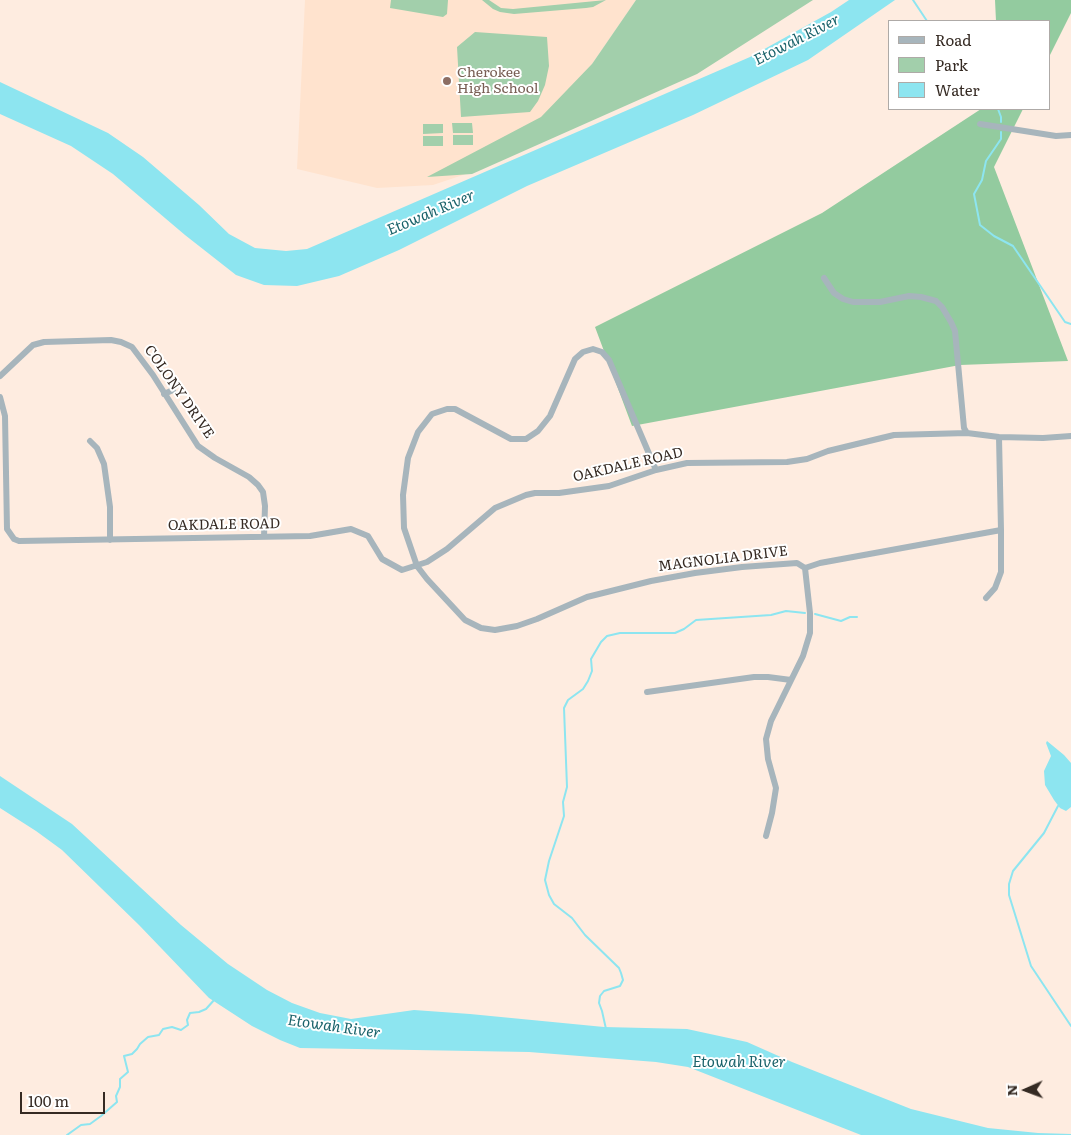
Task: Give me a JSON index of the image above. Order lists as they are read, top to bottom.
{
  "streets": {
    "street": ["COLONY DRIVE", "OAKDALE ROAD", "MAGNOLIA DRIVE"]
  },
  "crossings": [
    ["COLONY DRIVE", "OAKDALE ROAD"],
    ["OAKDALE ROAD", "MAGNOLIA DRIVE"]
  ],
  "water": ["Etowah River"],
  "places": ["Cherokee High School"],
  "legend": ["Road", "Park", "Water"],
  "scale_bar": "100 m",
  "north": "left"
}
